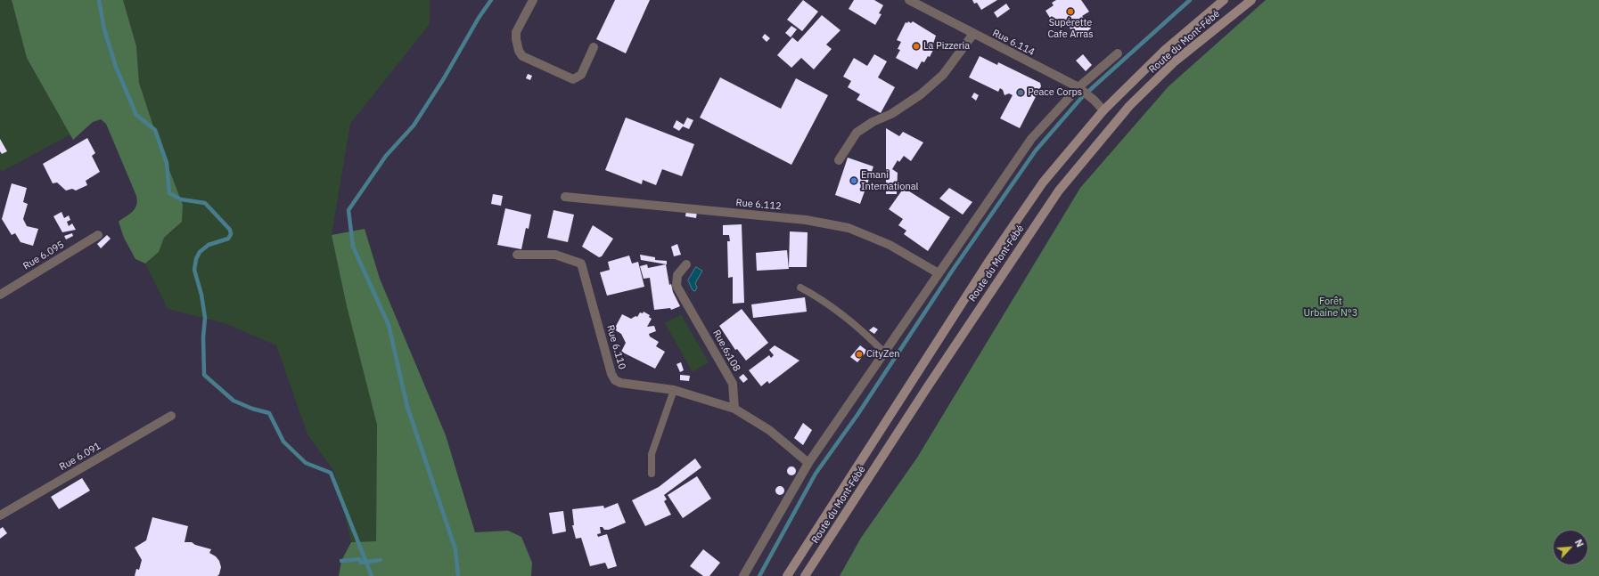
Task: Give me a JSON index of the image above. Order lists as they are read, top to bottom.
{
  "streets": {
    "street": [
      "Route du Mont-Fébé",
      "Rue 6.114",
      "Rue 6.112",
      "Rue 6.095",
      "Rue 6.110",
      "Rue 6.108",
      "Rue 6.091"
    ]
  },
  "crossings": [
    ["Route du Mont-Fébé", "Rue 6.114"],
    ["Rue 6.110", "Rue 6.108"]
  ],
  "parks": ["Forêt Urbaine N°3"],
  "places": [
    "Supérette Cafe Arras",
    "La Pizzeria",
    "Peace Corps",
    "Emani International",
    "CityZen"
  ],
  "north": "top right"
}
